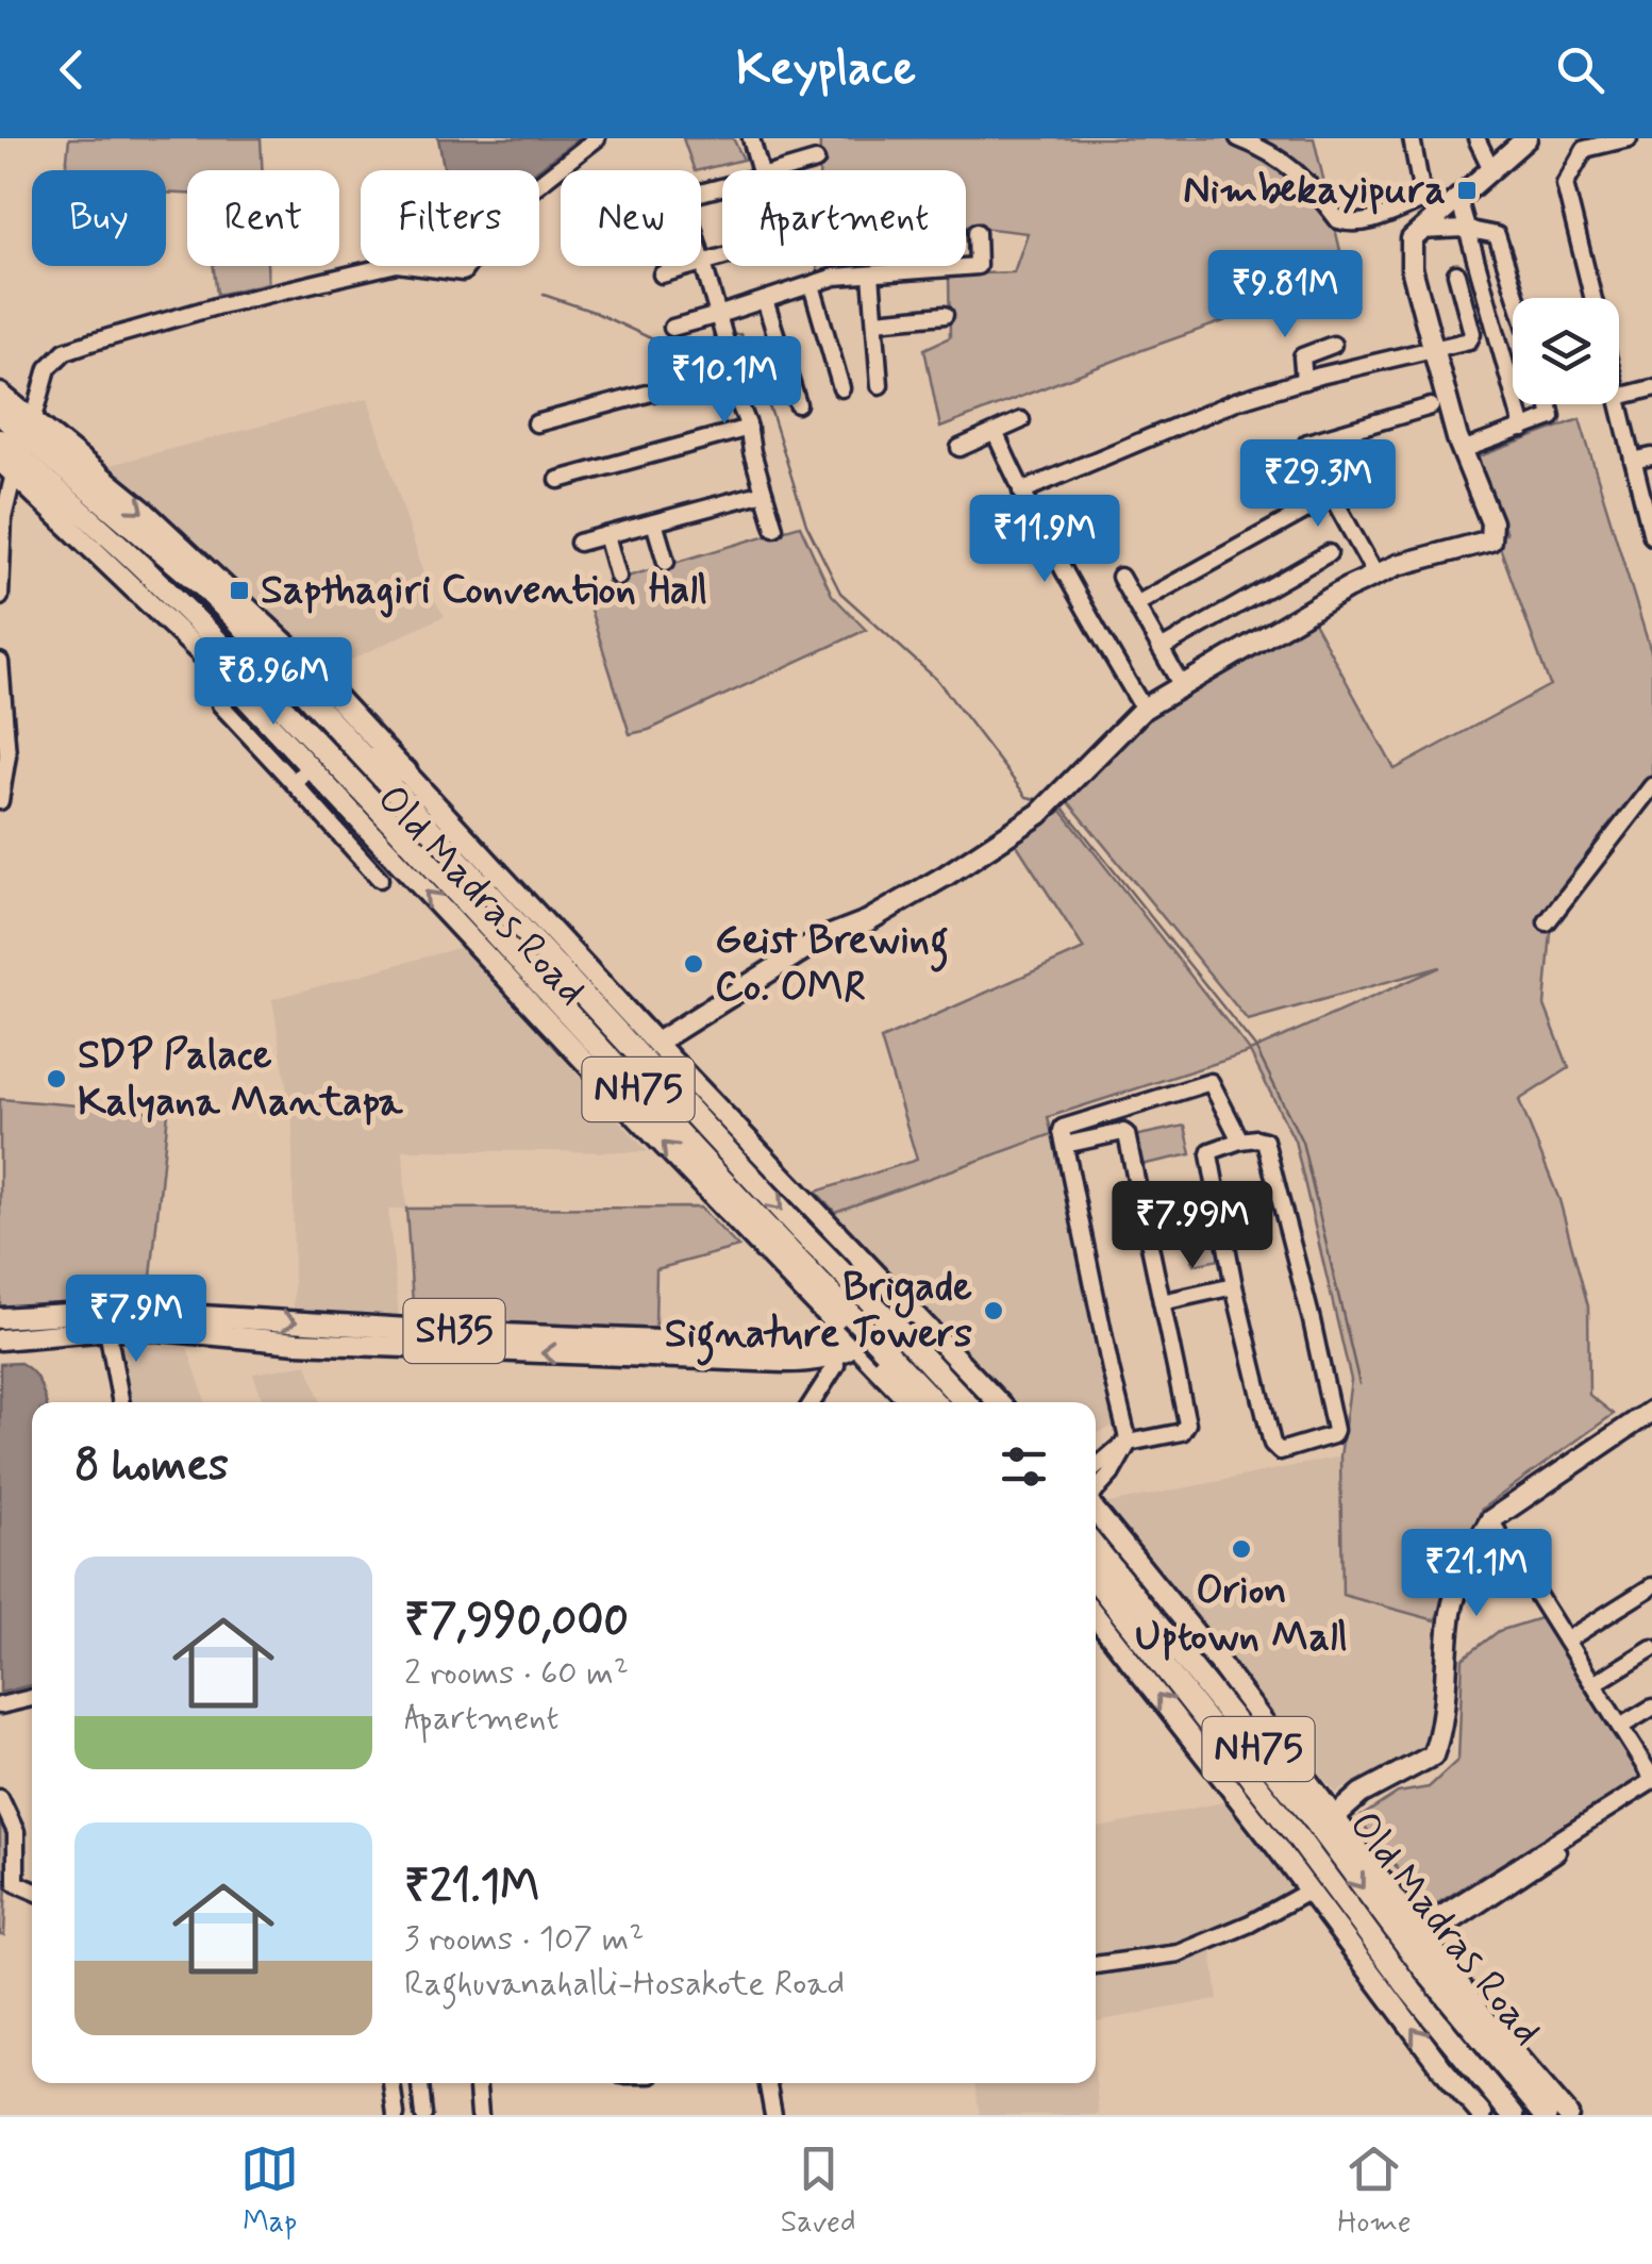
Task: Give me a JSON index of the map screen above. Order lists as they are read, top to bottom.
{
  "streets": {
    "highway": ["Old Madras Road", "NH75"],
    "main road": ["SH35"]
  },
  "crossings": [
    ["Old Madras Road", "NH75"],
    ["Old Madras Road", "SH35"],
    ["NH75", "SH35"]
  ],
  "places": {
    "transit": ["Nimbekayipura", "Sapthagiri Convention Hall"],
    "other": [
      "Geist Brewing Co. OMR",
      "SDP Palace Kalyana Mantapa",
      "Brigade Signature Towers",
      "Orion Uptown Mall"
    ]
  },
  "page": {
    "header": "Keyplace",
    "chip": [
      "Buy",
      "Rent",
      "Filters",
      "New",
      "Apartment"
    ],
    "price": [
      "₹9.81M",
      "₹10.1M",
      "₹29.3M",
      "₹11.9M",
      "₹8.96M",
      "₹7.99M",
      "₹7.9M",
      "₹21.1M"
    ],
    "heading": "8 homes",
    "list": [
      {
        "name": "₹7,990,000",
        "note": "2 rooms · 60 m² · Apartment"
      },
      {
        "name": "₹21.1M",
        "note": "3 rooms · 107 m² · Raghuvanahalli-Hosakote Road"
      }
    ],
    "tabs": ["Map", "Saved", "Home"]
  }
}
